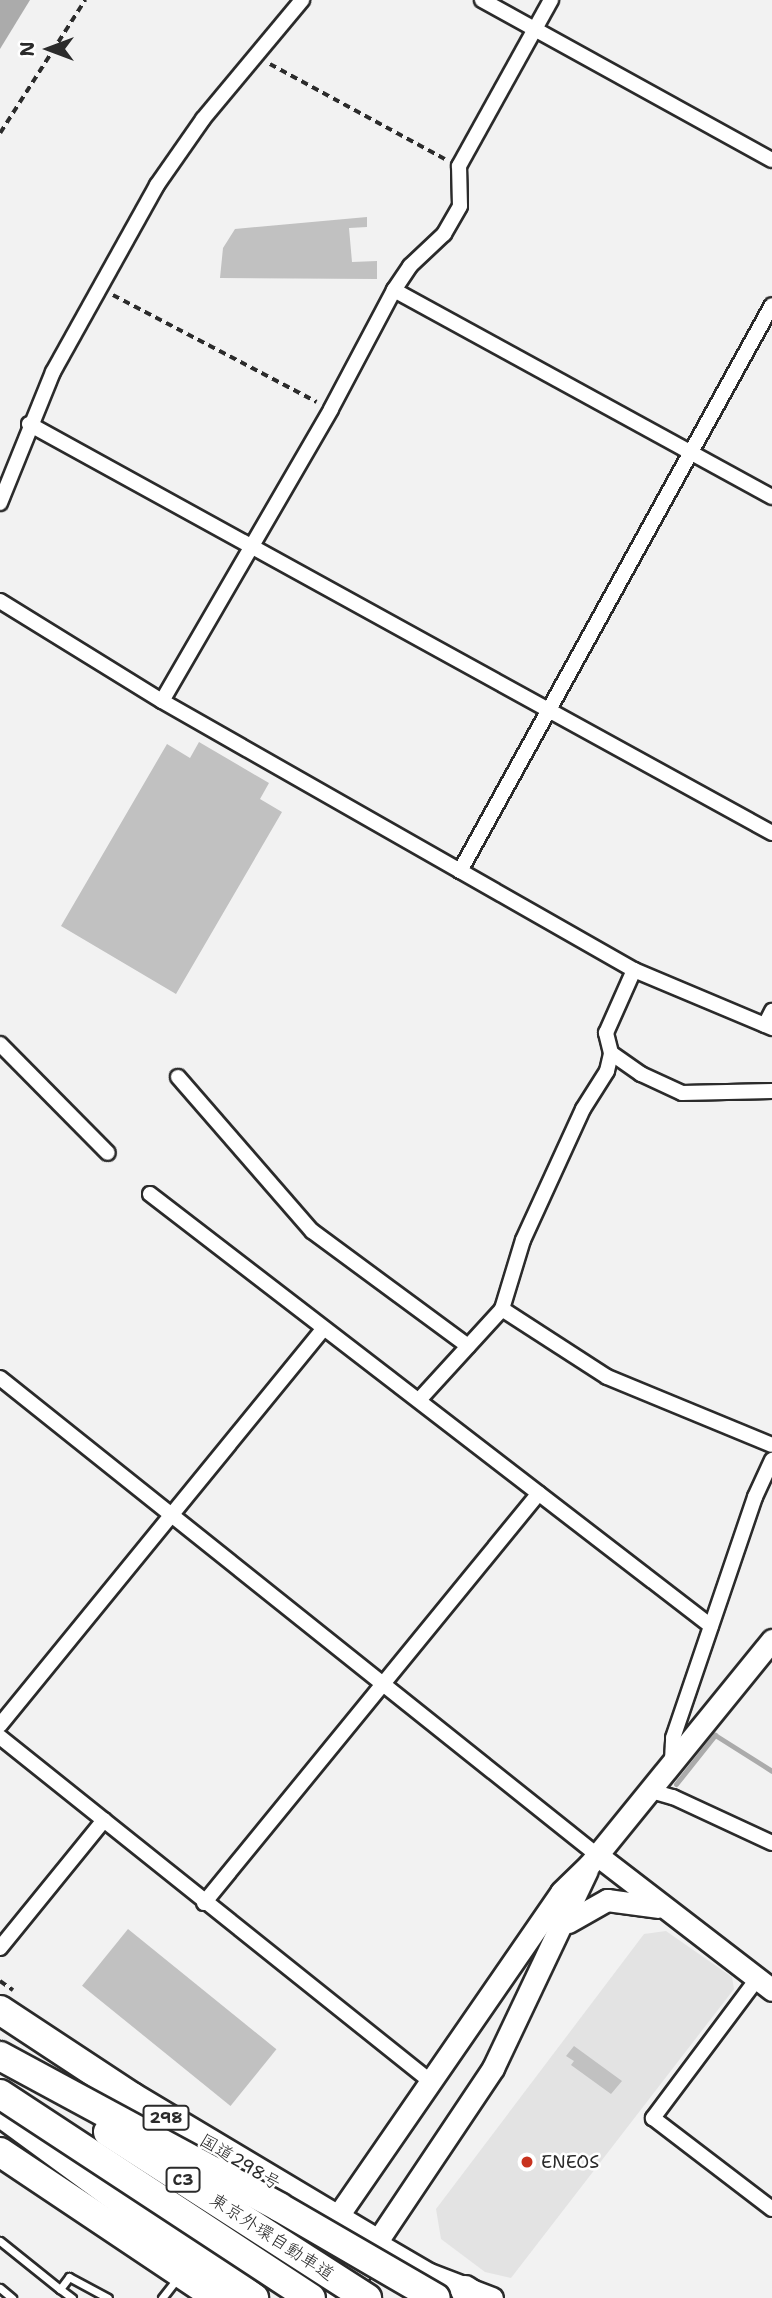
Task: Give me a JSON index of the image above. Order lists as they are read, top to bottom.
{
  "streets": {
    "highway": [
      "298",
      "国道298号",
      "C3",
      "東京外環自動車道"
    ]
  },
  "places": ["ENEOS"],
  "north": "left"
}
